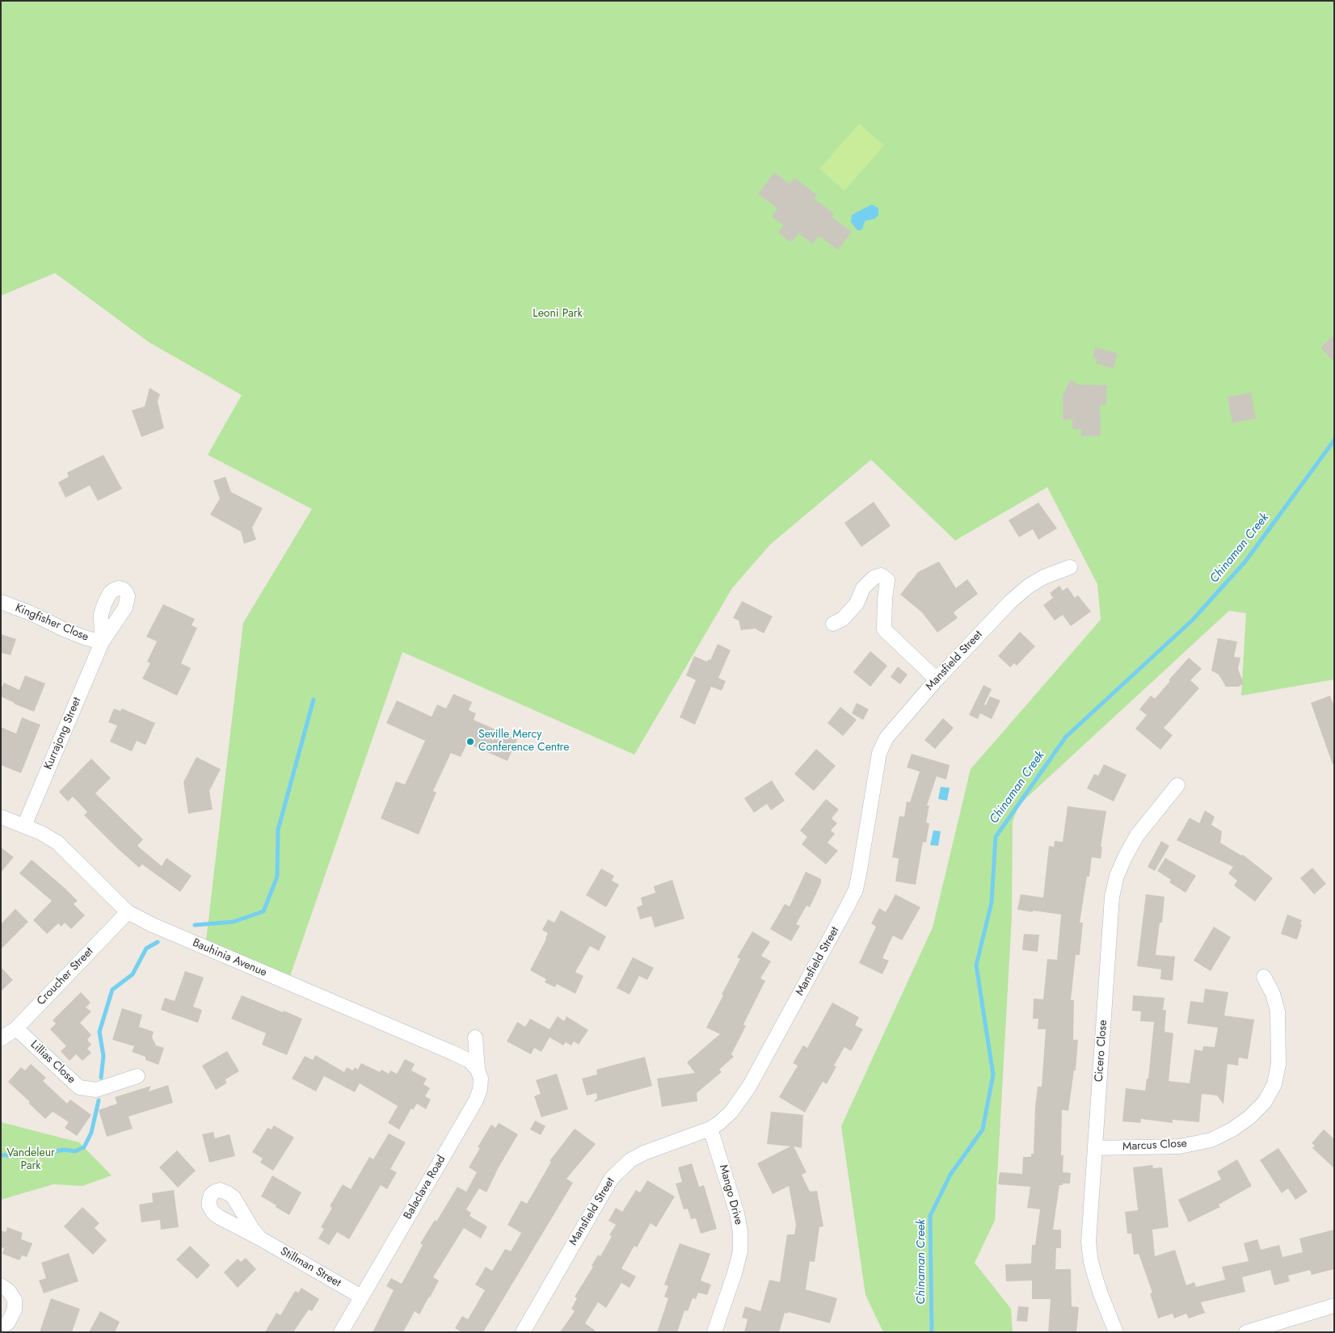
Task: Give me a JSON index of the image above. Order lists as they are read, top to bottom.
{
  "streets": {
    "street": [
      "Kingfisher Close",
      "Mansfield Street",
      "Kurrajong Street",
      "Bauhinia Avenue",
      "Croucher Street",
      "Cicero Close",
      "Lillias Close",
      "Marcus Close",
      "Balaclava Road",
      "Mango Drive",
      "Stillman Street"
    ]
  },
  "crossings": [
    ["Kingfisher Close", "Kurrajong Street"],
    ["Mansfield Street", "Mango Drive"],
    ["Kurrajong Street", "Bauhinia Avenue"],
    ["Bauhinia Avenue", "Croucher Street"],
    ["Bauhinia Avenue", "Balaclava Road"],
    ["Croucher Street", "Lillias Close"],
    ["Cicero Close", "Marcus Close"],
    ["Balaclava Road", "Stillman Street"]
  ],
  "water": ["Chinaman Creek"],
  "parks": ["Leoni Park", "Vandeleur Park"],
  "places": ["Seville Mercy Conference Centre"]
}
